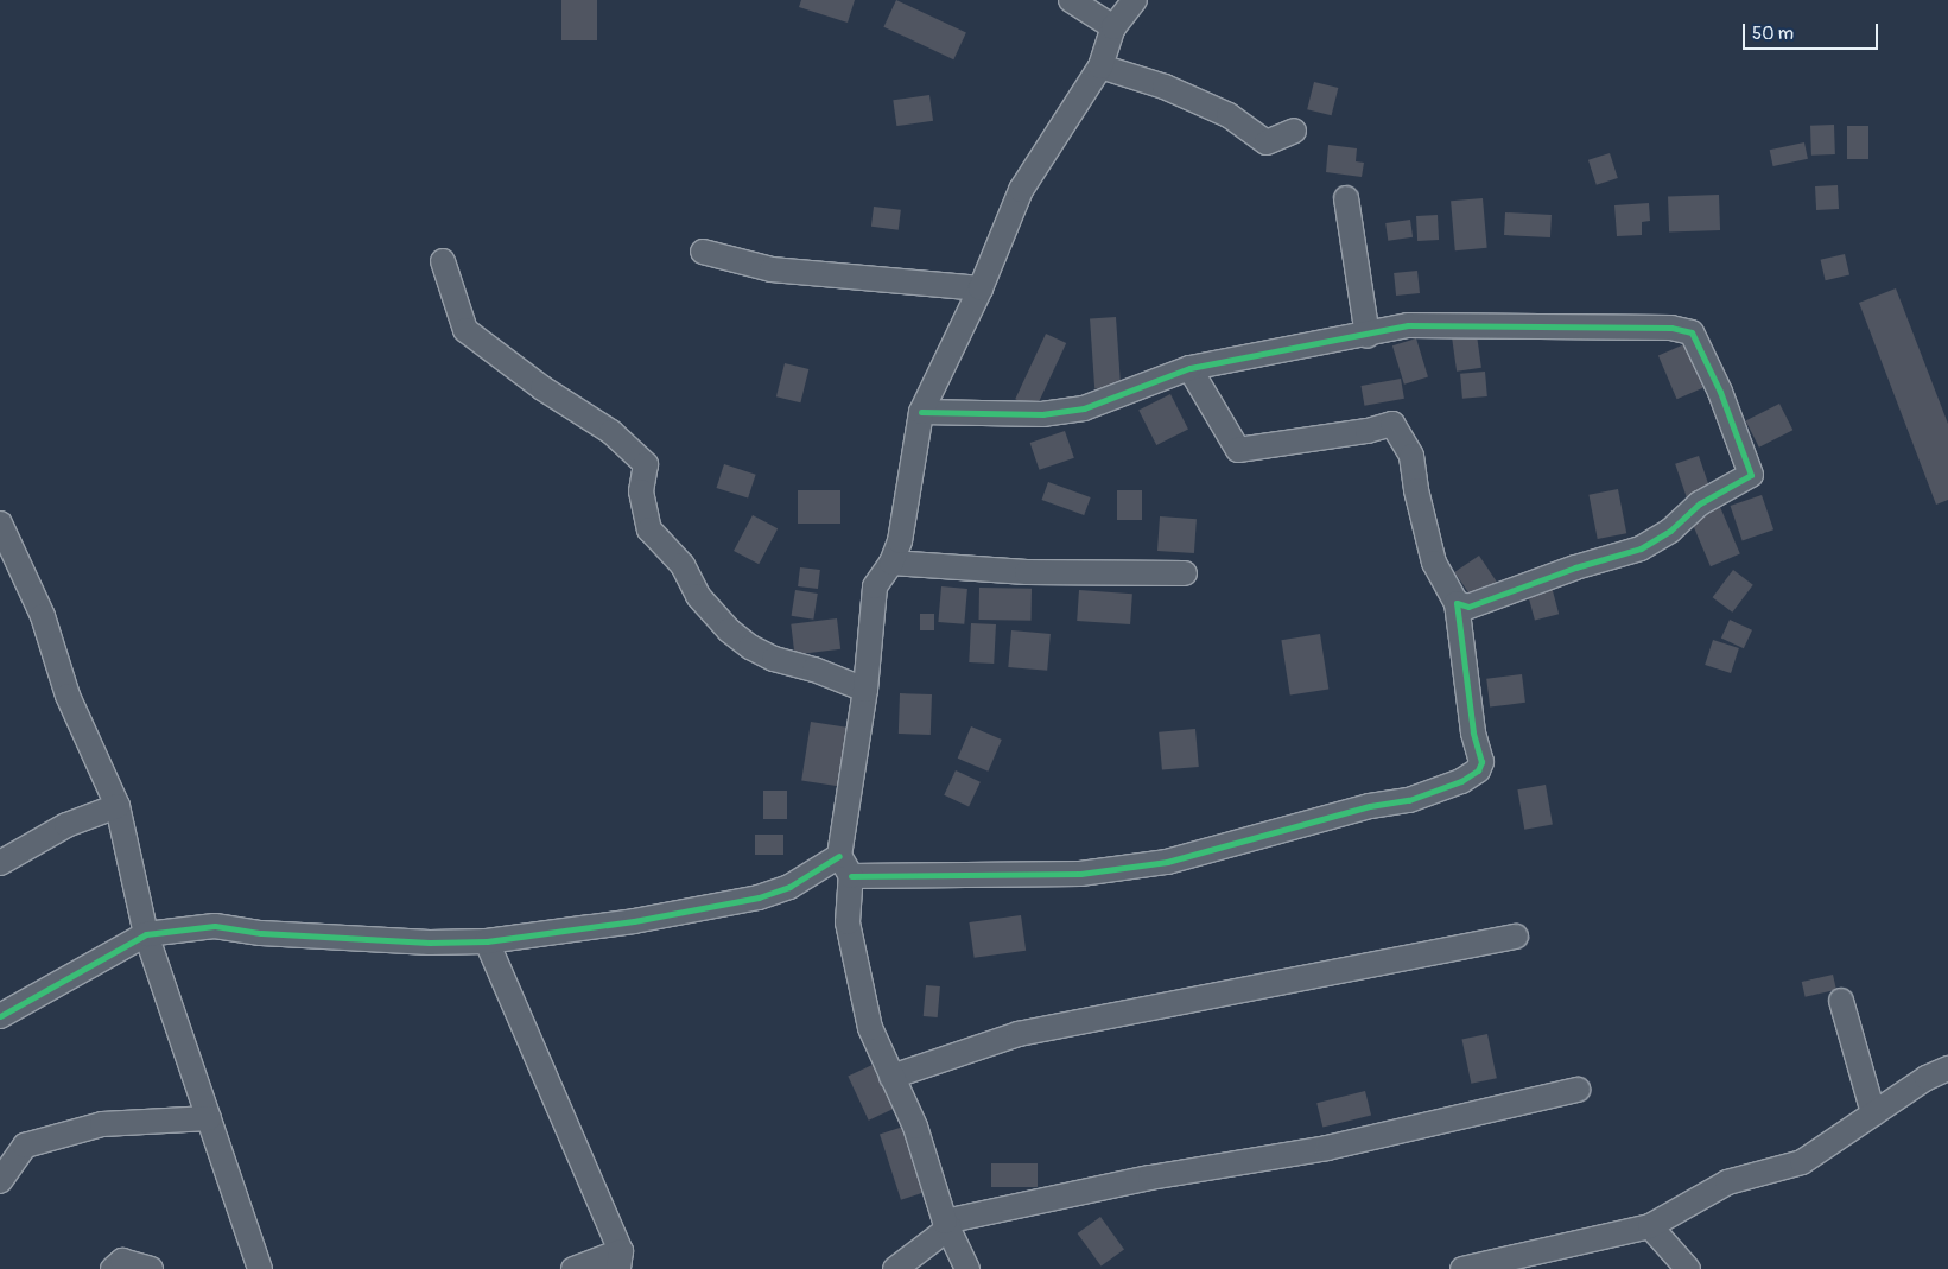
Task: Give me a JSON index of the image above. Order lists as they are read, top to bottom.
{
  "scale_bar": "50 m"
}
